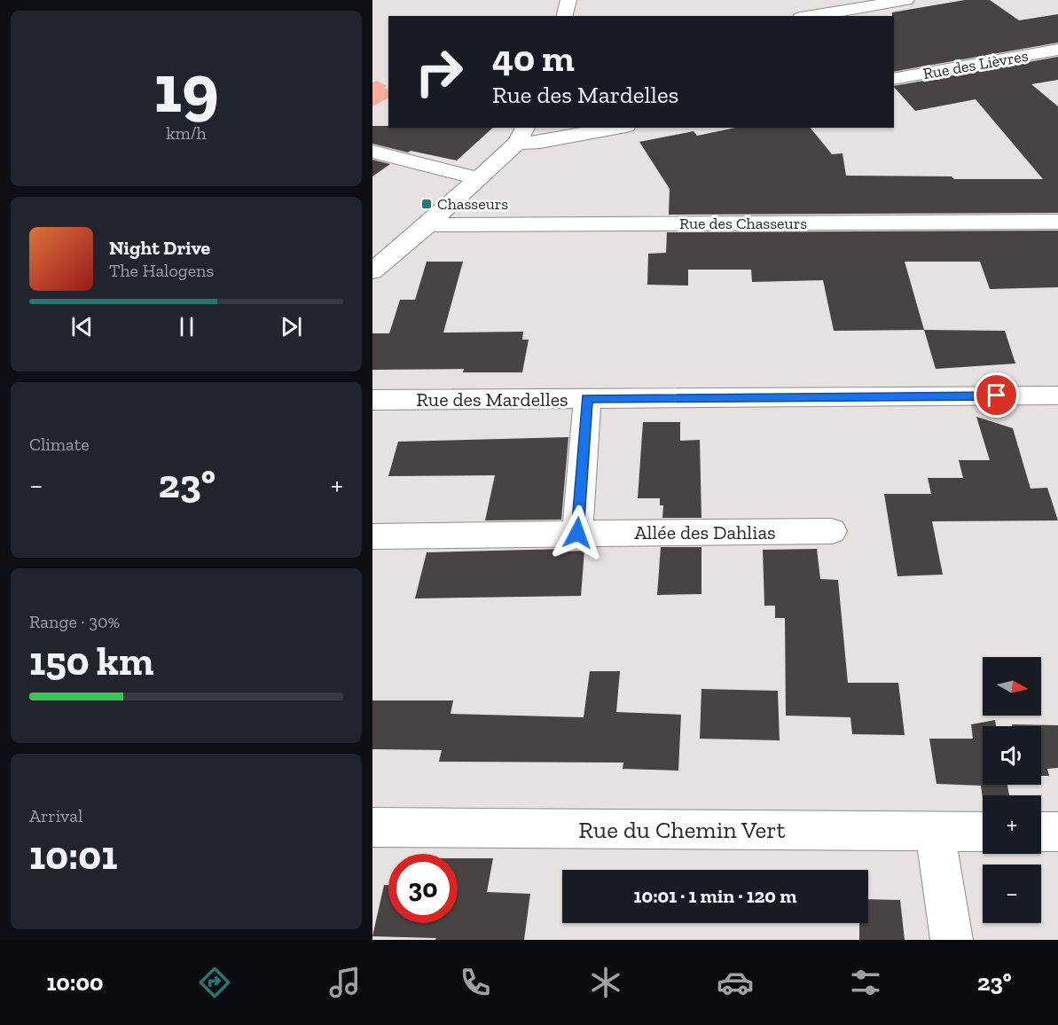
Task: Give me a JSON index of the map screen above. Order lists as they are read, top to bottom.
{
  "streets": {
    "street": [
      "Rue des Lièvres",
      "Rue des Chasseurs",
      "Rue des Mardelles",
      "Allée des Dahlias",
      "Rue du Chemin Vert"
    ]
  },
  "places": {
    "transit": ["Chasseurs"]
  },
  "north": "right",
  "page": {
    "tile": [
      ["19", "km/h"],
      "Climate",
      ["Range · 30%", "150 km"],
      ["Arrival", "10:01"]
    ],
    "turn": ["40 m", "Rue des Mardelles"],
    "song": ["Night Drive", "The Halogens"],
    "heat": ["−", "23°", "+"],
    "map_buttons": ["+", "−"],
    "limit": "30",
    "trip": "10:01 · 1 min · 120 m",
    "tabs": ["10:00", "23°"]
  }
}
